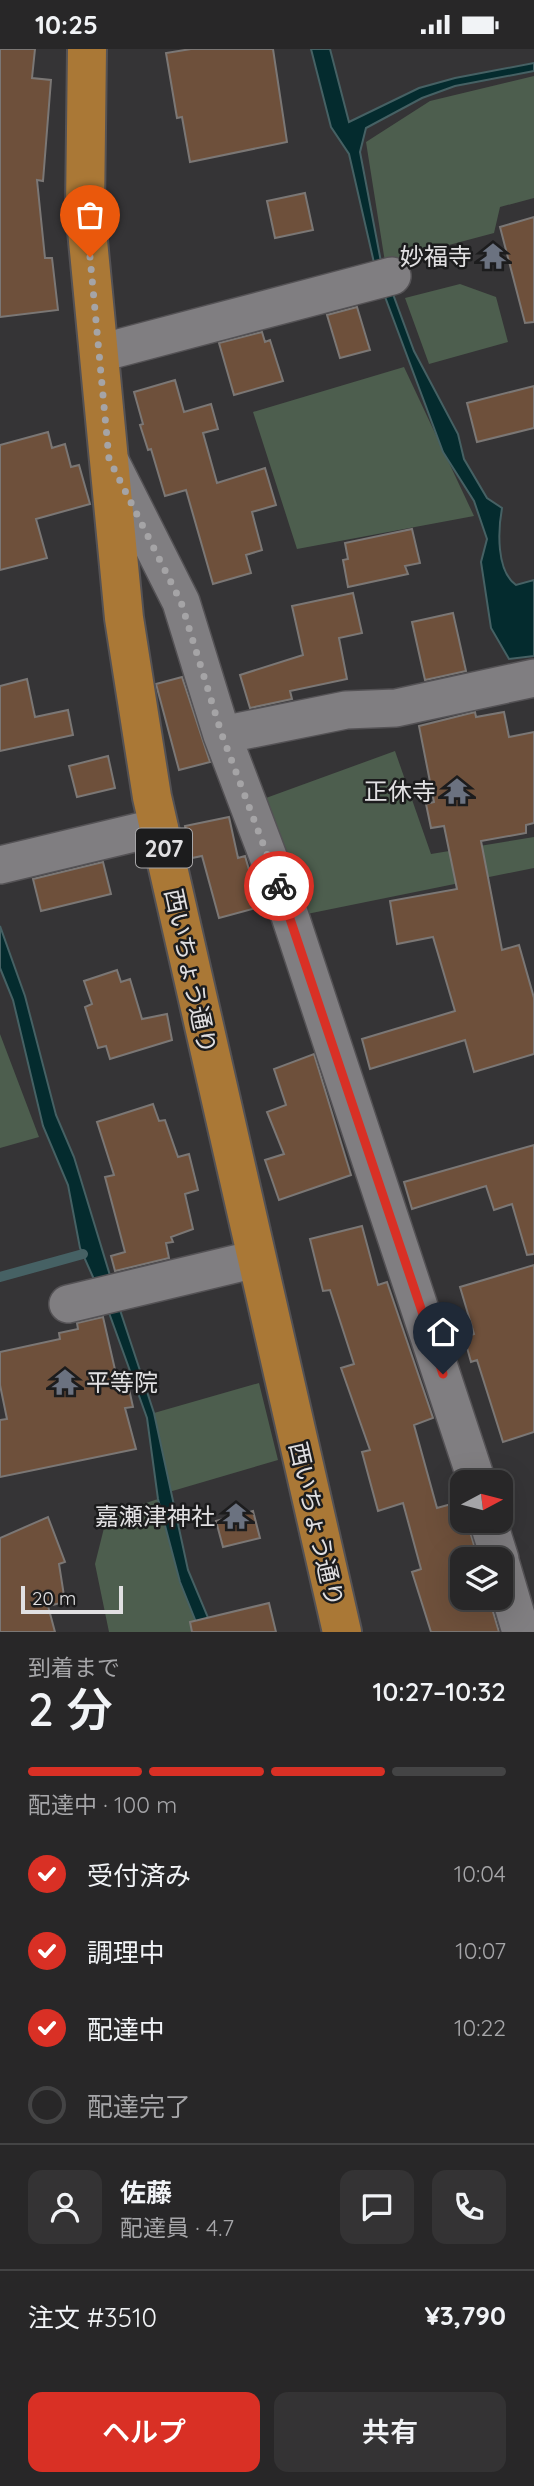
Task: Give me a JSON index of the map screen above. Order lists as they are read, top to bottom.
{
  "streets": {
    "highway": ["207", "西いちょう通り"]
  },
  "places": {
    "temple": [
      "妙福寺",
      "正休寺",
      "平等院",
      "嘉瀬津神社"
    ]
  },
  "scale_bar": "20 m",
  "north": "right",
  "page": {
    "status": "10:25",
    "scale": "20 m",
    "heading": ["2 分", "到着まで", "10:27–10:32"],
    "panel": [
      "佐藤",
      "配達員 · 4.7",
      "注文 #3510",
      "¥3,790"
    ],
    "bar": "配達中 · 100 m",
    "list": [
      ["受付済み", "10:04"],
      ["調理中", "10:07"],
      ["配達中", "10:22"],
      "配達完了"
    ],
    "buttons": ["ヘルプ", "共有"]
  }
}
